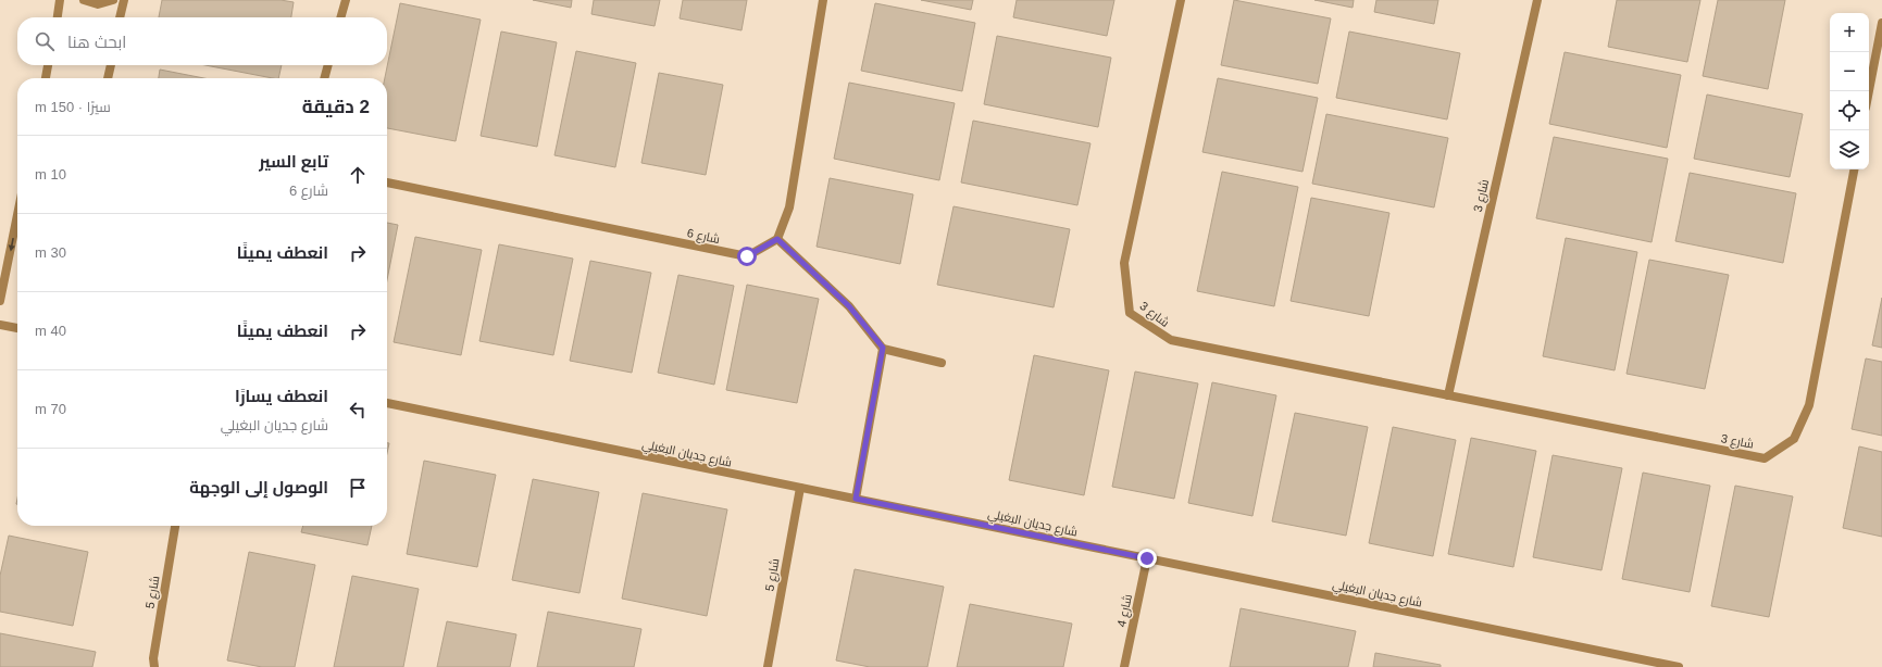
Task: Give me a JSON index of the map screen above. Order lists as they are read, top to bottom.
{
  "streets": {
    "street": [
      "شارع 3",
      "شارع 6",
      "شارع جديان البغيلي",
      "شارع 5",
      "شارع 4"
    ]
  },
  "crossings": [
    ["شارع جديان البغيلي", "شارع 5"],
    ["شارع جديان البغيلي", "شارع 4"]
  ],
  "page": {
    "map_buttons": ["+", "−"],
    "search": "ابحث هنا",
    "heading": ["2 دقيقة", "سيرًا · 150 m"],
    "list": [
      ["تابع السير", "شارع 6", "10 m"],
      ["انعطف يمينًا", "30 m"],
      ["انعطف يمينًا", "40 m"],
      ["انعطف يسارًا", "شارع جديان البغيلي", "70 m"],
      "الوصول إلى الوجهة"
    ]
  }
}
